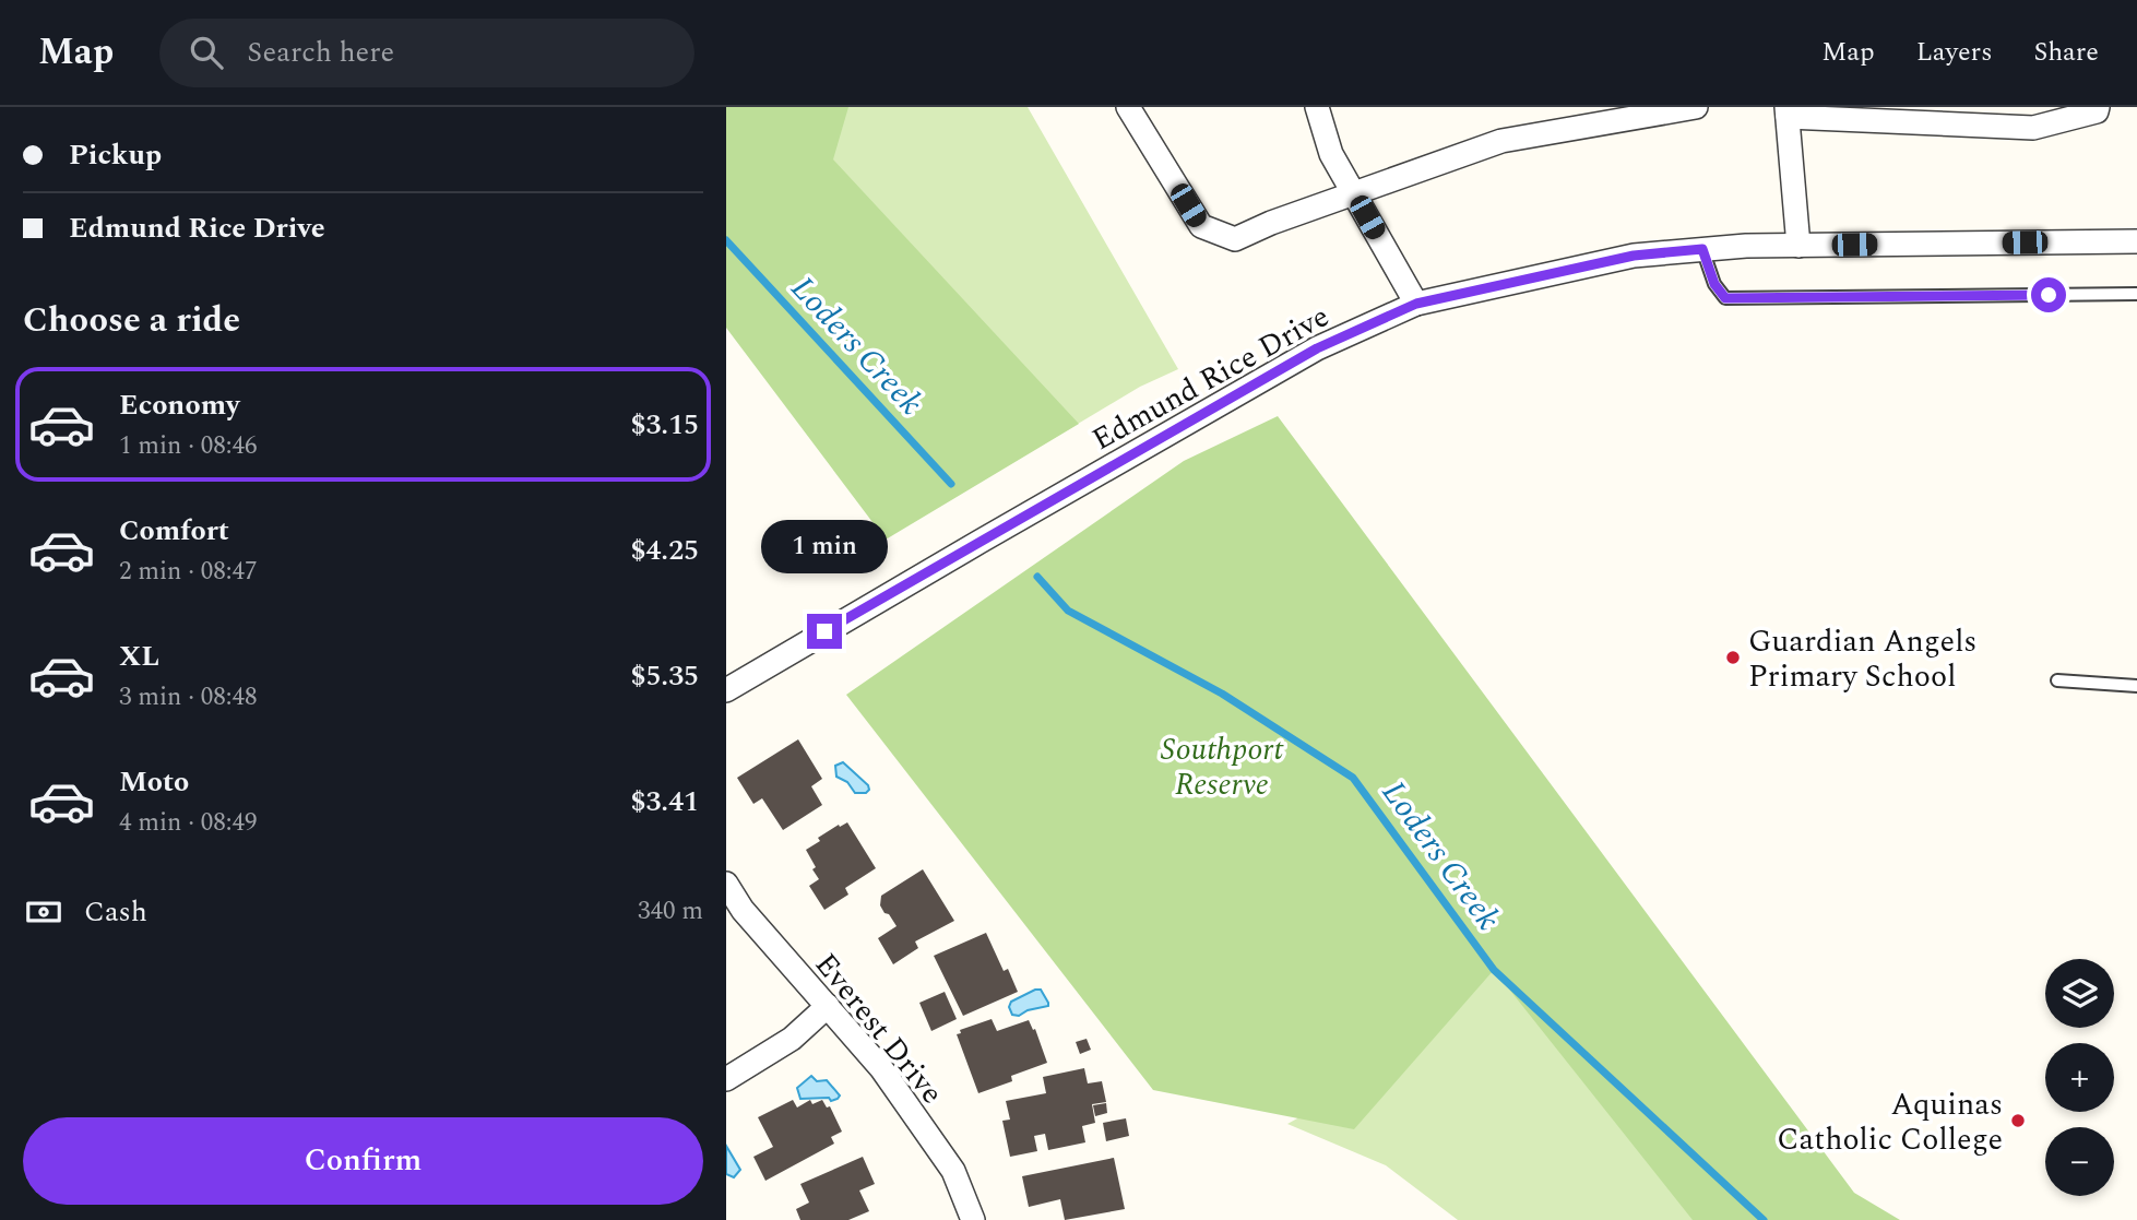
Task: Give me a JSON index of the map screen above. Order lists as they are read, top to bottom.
{
  "streets": {
    "street": ["Edmund Rice Drive", "Everest Drive"]
  },
  "water": ["Loders Creek"],
  "parks": ["Southport Reserve"],
  "places": ["Guardian Angels Primary School", "Aquinas Catholic College"],
  "page": {
    "header": "Map",
    "search": "Search here",
    "nav": ["Map", "Layers", "Share"],
    "banner": ["Pickup", "Edmund Rice Drive"],
    "heading": "Choose a ride",
    "list": [
      {
        "name": "Economy",
        "note": "1 min · 08:46",
        "value": "$3.15"
      },
      {
        "name": "Comfort",
        "note": "2 min · 08:47",
        "value": "$4.25"
      },
      {
        "name": "XL",
        "note": "3 min · 08:48",
        "value": "$5.35"
      },
      {
        "name": "Moto",
        "note": "4 min · 08:49",
        "value": "$3.41"
      }
    ],
    "bubble": "1 min",
    "pay": ["Cash", "340 m"],
    "map_buttons": ["+", "−"],
    "buttons": "Confirm"
  }
}
